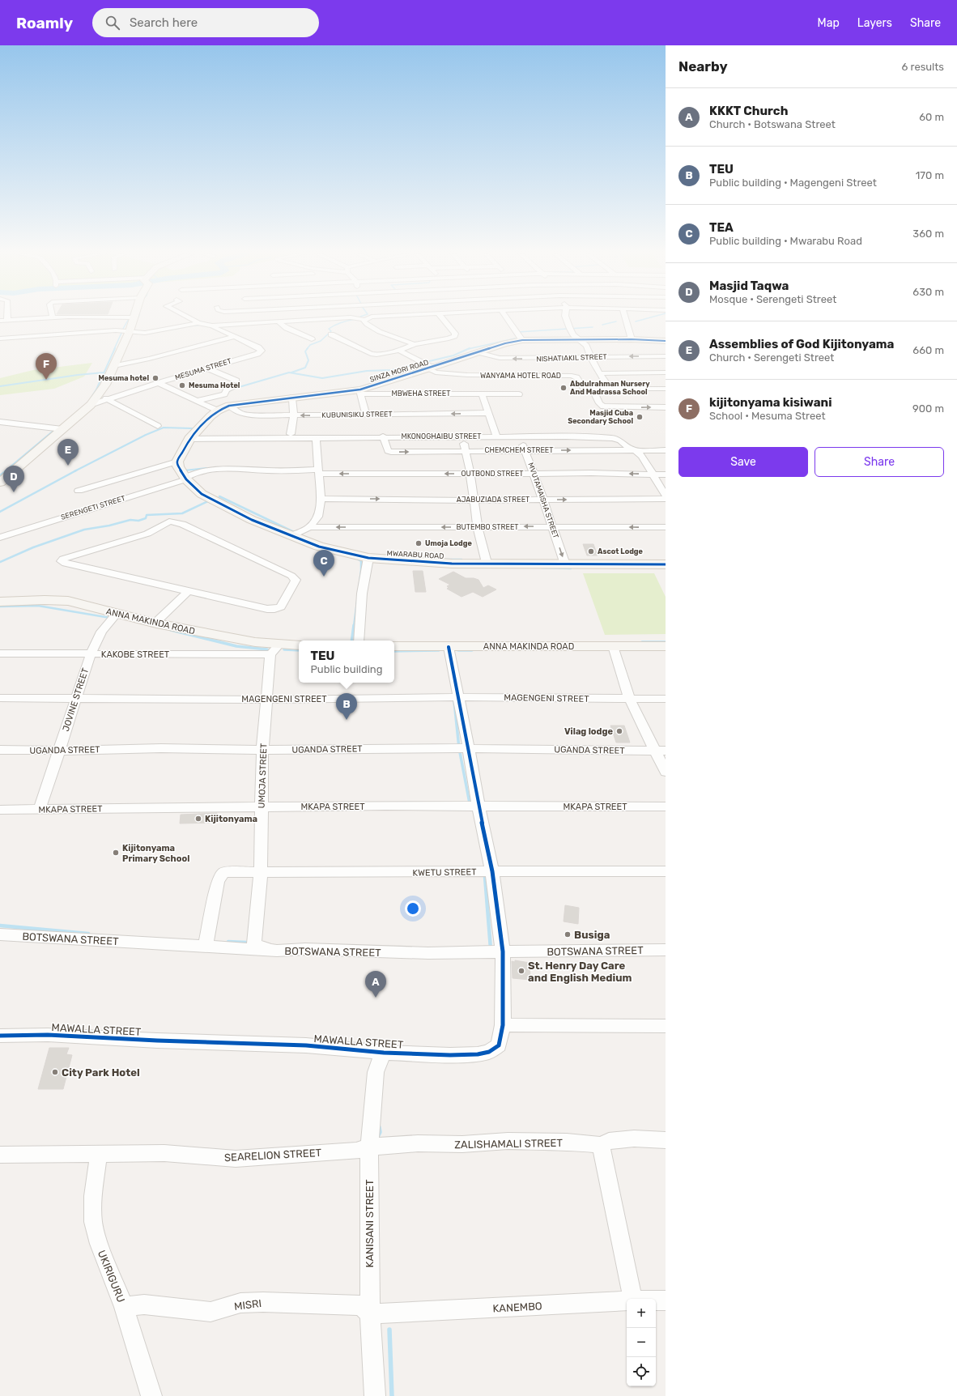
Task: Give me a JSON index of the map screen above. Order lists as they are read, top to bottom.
{
  "streets": {
    "street": [
      "NISHATIAKIL STREET",
      "MESUMA STREET",
      "SINZA MORI ROAD",
      "WANYAMA HOTEL ROAD",
      "MBWEHA STREET",
      "KUBUNISIKU STREET",
      "MKONOGHAIBU STREET",
      "CHEMCHEM STREET",
      "OUTBOND STREET",
      "AJABUZIADA STREET",
      "MVUTAMAISHA STREET",
      "SERENGETI STREET",
      "BUTEMBO STREET",
      "MWARABU ROAD",
      "ANNA MAKINDA ROAD",
      "KAKOBE STREET",
      "MAGENGENI STREET",
      "JOVINE STREET",
      "UGANDA STREET",
      "UMOJA STREET",
      "MKAPA STREET",
      "KWETU STREET",
      "BOTSWANA STREET",
      "MAWALLA STREET",
      "ZALISHAMALI STREET",
      "SEARELION STREET",
      "KANISANI STREET",
      "UKIRIGURU",
      "MISRI",
      "KANEMBO"
    ]
  },
  "crossings": [
    ["NISHATIAKIL STREET", "SINZA MORI ROAD"],
    ["SINZA MORI ROAD", "WANYAMA HOTEL ROAD"],
    ["SINZA MORI ROAD", "MBWEHA STREET"],
    ["SINZA MORI ROAD", "KUBUNISIKU STREET"],
    ["SINZA MORI ROAD", "MKONOGHAIBU STREET"],
    ["MKONOGHAIBU STREET", "CHEMCHEM STREET"],
    ["MKONOGHAIBU STREET", "OUTBOND STREET"],
    ["MKONOGHAIBU STREET", "MVUTAMAISHA STREET"],
    ["CHEMCHEM STREET", "MVUTAMAISHA STREET"],
    ["OUTBOND STREET", "MVUTAMAISHA STREET"],
    ["OUTBOND STREET", "SERENGETI STREET"],
    ["OUTBOND STREET", "MWARABU ROAD"],
    ["AJABUZIADA STREET", "MVUTAMAISHA STREET"],
    ["MVUTAMAISHA STREET", "BUTEMBO STREET"],
    ["MVUTAMAISHA STREET", "MWARABU ROAD"],
    ["SERENGETI STREET", "MWARABU ROAD"],
    ["ANNA MAKINDA ROAD", "KAKOBE STREET"],
    ["ANNA MAKINDA ROAD", "JOVINE STREET"],
    ["ANNA MAKINDA ROAD", "UMOJA STREET"],
    ["ANNA MAKINDA ROAD", "MAWALLA STREET"],
    ["KAKOBE STREET", "JOVINE STREET"],
    ["KAKOBE STREET", "UMOJA STREET"],
    ["MAGENGENI STREET", "JOVINE STREET"],
    ["MAGENGENI STREET", "UMOJA STREET"],
    ["MAGENGENI STREET", "MAWALLA STREET"],
    ["JOVINE STREET", "UGANDA STREET"],
    ["JOVINE STREET", "MKAPA STREET"],
    ["UGANDA STREET", "UMOJA STREET"],
    ["UGANDA STREET", "MAWALLA STREET"],
    ["UMOJA STREET", "MKAPA STREET"],
    ["UMOJA STREET", "KWETU STREET"],
    ["UMOJA STREET", "BOTSWANA STREET"],
    ["MKAPA STREET", "MAWALLA STREET"],
    ["KWETU STREET", "BOTSWANA STREET"],
    ["KWETU STREET", "MAWALLA STREET"],
    ["BOTSWANA STREET", "MAWALLA STREET"],
    ["MAWALLA STREET", "KANISANI STREET"],
    ["ZALISHAMALI STREET", "SEARELION STREET"],
    ["ZALISHAMALI STREET", "KANISANI STREET"],
    ["SEARELION STREET", "KANISANI STREET"],
    ["SEARELION STREET", "UKIRIGURU"],
    ["KANISANI STREET", "MISRI"],
    ["KANISANI STREET", "KANEMBO"],
    ["UKIRIGURU", "MISRI"],
    ["MISRI", "KANEMBO"]
  ],
  "one_way": ["AJABUZIADA STREET", "BUTEMBO STREET"],
  "places": [
    "Mesuma hotel",
    "Mesuma Hotel",
    "Abdulrahman Nursery And Madrassa School",
    "Masjid Cuba Secondary School",
    "Umoja Lodge",
    "Ascot Lodge",
    "Vilag lodge",
    "Kijitonyama",
    "Kijitonyama Primary School",
    "Busiga",
    "St. Henry Day Care and English Medium",
    "City Park Hotel"
  ],
  "page": {
    "header": "Roamly",
    "search": "Search here",
    "nav": ["Map", "Layers", "Share"],
    "heading": ["Nearby", "6 results"],
    "list": [
      {
        "mark": "A",
        "name": "KKKT Church",
        "note": "Church · Botswana Street",
        "value": "60 m"
      },
      {
        "mark": "B",
        "name": "TEU",
        "note": "Public building · Magengeni Street",
        "value": "170 m"
      },
      {
        "mark": "C",
        "name": "TEA",
        "note": "Public building · Mwarabu Road",
        "value": "360 m"
      },
      {
        "mark": "D",
        "name": "Masjid Taqwa",
        "note": "Mosque · Serengeti Street",
        "value": "630 m"
      },
      {
        "mark": "E",
        "name": "Assemblies of God Kijitonyama",
        "note": "Church · Serengeti Street",
        "value": "660 m"
      },
      {
        "mark": "F",
        "name": "kijitonyama kisiwani",
        "note": "School · Mesuma Street",
        "value": "900 m"
      }
    ],
    "pins": [
      "F",
      "E",
      "D",
      "C",
      "B",
      "A"
    ],
    "buttons": ["Save", "Share"],
    "popup": ["TEU", "Public building"],
    "map_buttons": ["+", "−"]
  }
}
